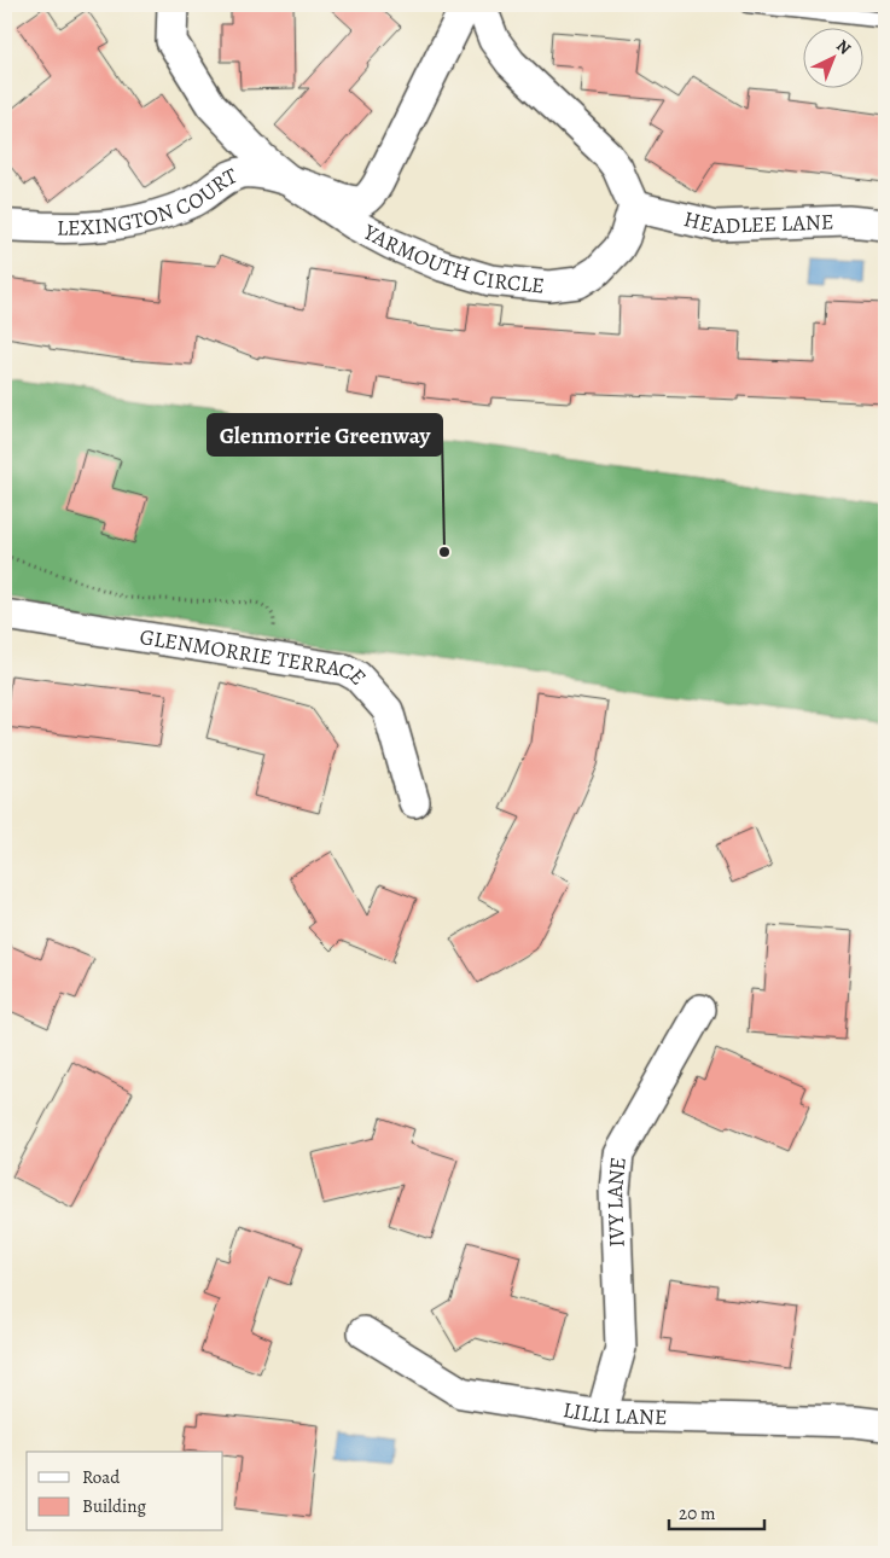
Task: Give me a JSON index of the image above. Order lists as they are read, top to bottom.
{
  "streets": {
    "street": [
      "LEXINGTON COURT",
      "HEADLEE LANE",
      "YARMOUTH CIRCLE",
      "GLENMORRIE TERRACE",
      "IVY LANE",
      "LILLI LANE"
    ]
  },
  "crossings": [
    ["LEXINGTON COURT", "YARMOUTH CIRCLE"],
    ["HEADLEE LANE", "YARMOUTH CIRCLE"],
    ["IVY LANE", "LILLI LANE"]
  ],
  "places": ["Glenmorrie Greenway"],
  "legend": ["Road", "Building"],
  "scale_bar": "20 m",
  "north": "top right"
}
